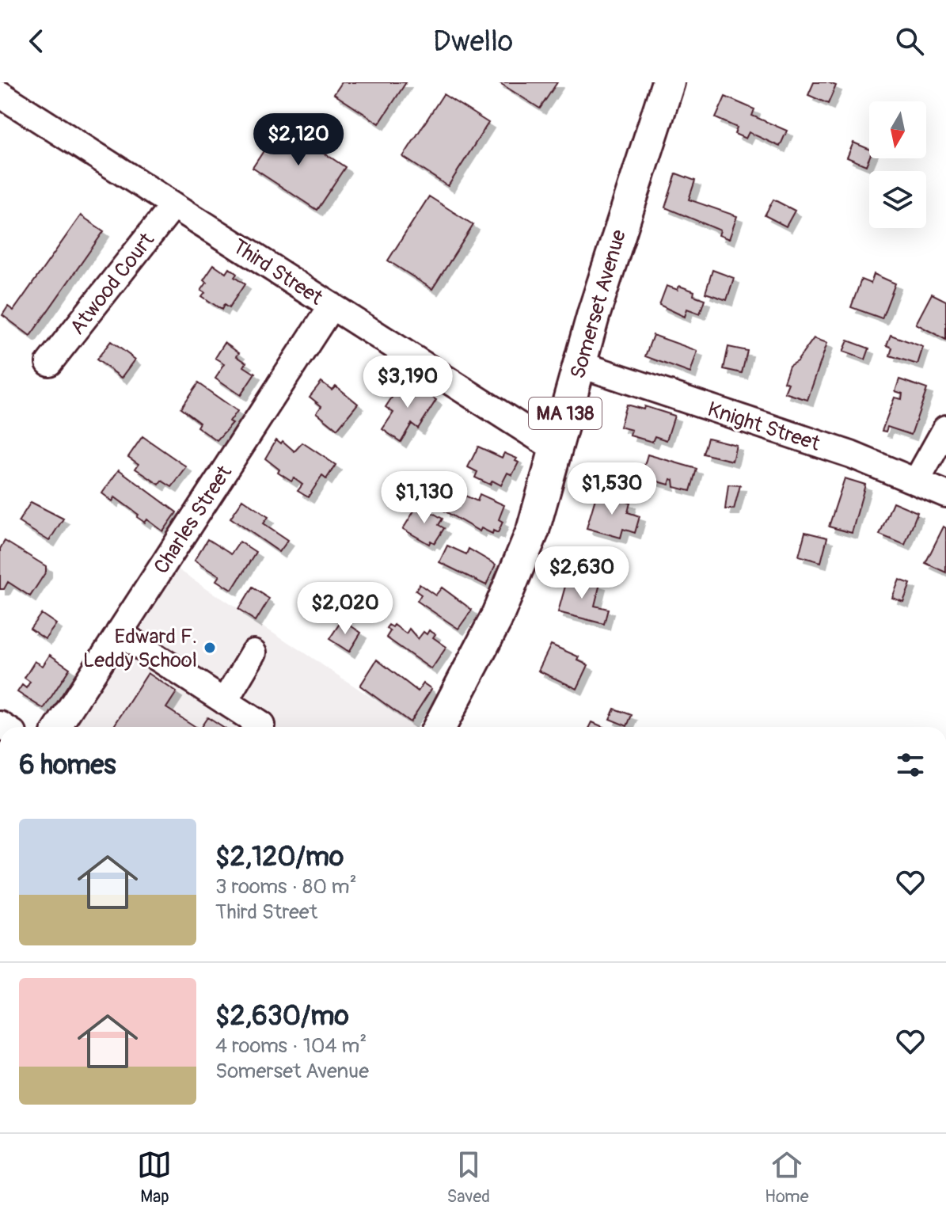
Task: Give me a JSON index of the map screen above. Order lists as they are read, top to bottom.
{
  "streets": {
    "main road": ["Somerset Avenue", "MA 138"],
    "street": [
      "Third Street",
      "Atwood Court",
      "Knight Street",
      "Charles Street"
    ]
  },
  "crossings": [
    ["Third Street", "Atwood Court"],
    ["Third Street", "Somerset Avenue"],
    ["Third Street", "Charles Street"],
    ["Somerset Avenue", "Knight Street"]
  ],
  "places": ["Edward F. Leddy School"],
  "north": "bottom",
  "page": {
    "header": "Dwello",
    "price": [
      "$2,120",
      "$3,190",
      "$1,530",
      "$1,130",
      "$2,630",
      "$2,020"
    ],
    "heading": "6 homes",
    "list": [
      {
        "name": "$2,120/mo",
        "note": "3 rooms · 80 m² · Third Street"
      },
      {
        "name": "$2,630/mo",
        "note": "4 rooms · 104 m² · Somerset Avenue"
      }
    ],
    "tabs": ["Map", "Saved", "Home"]
  }
}
